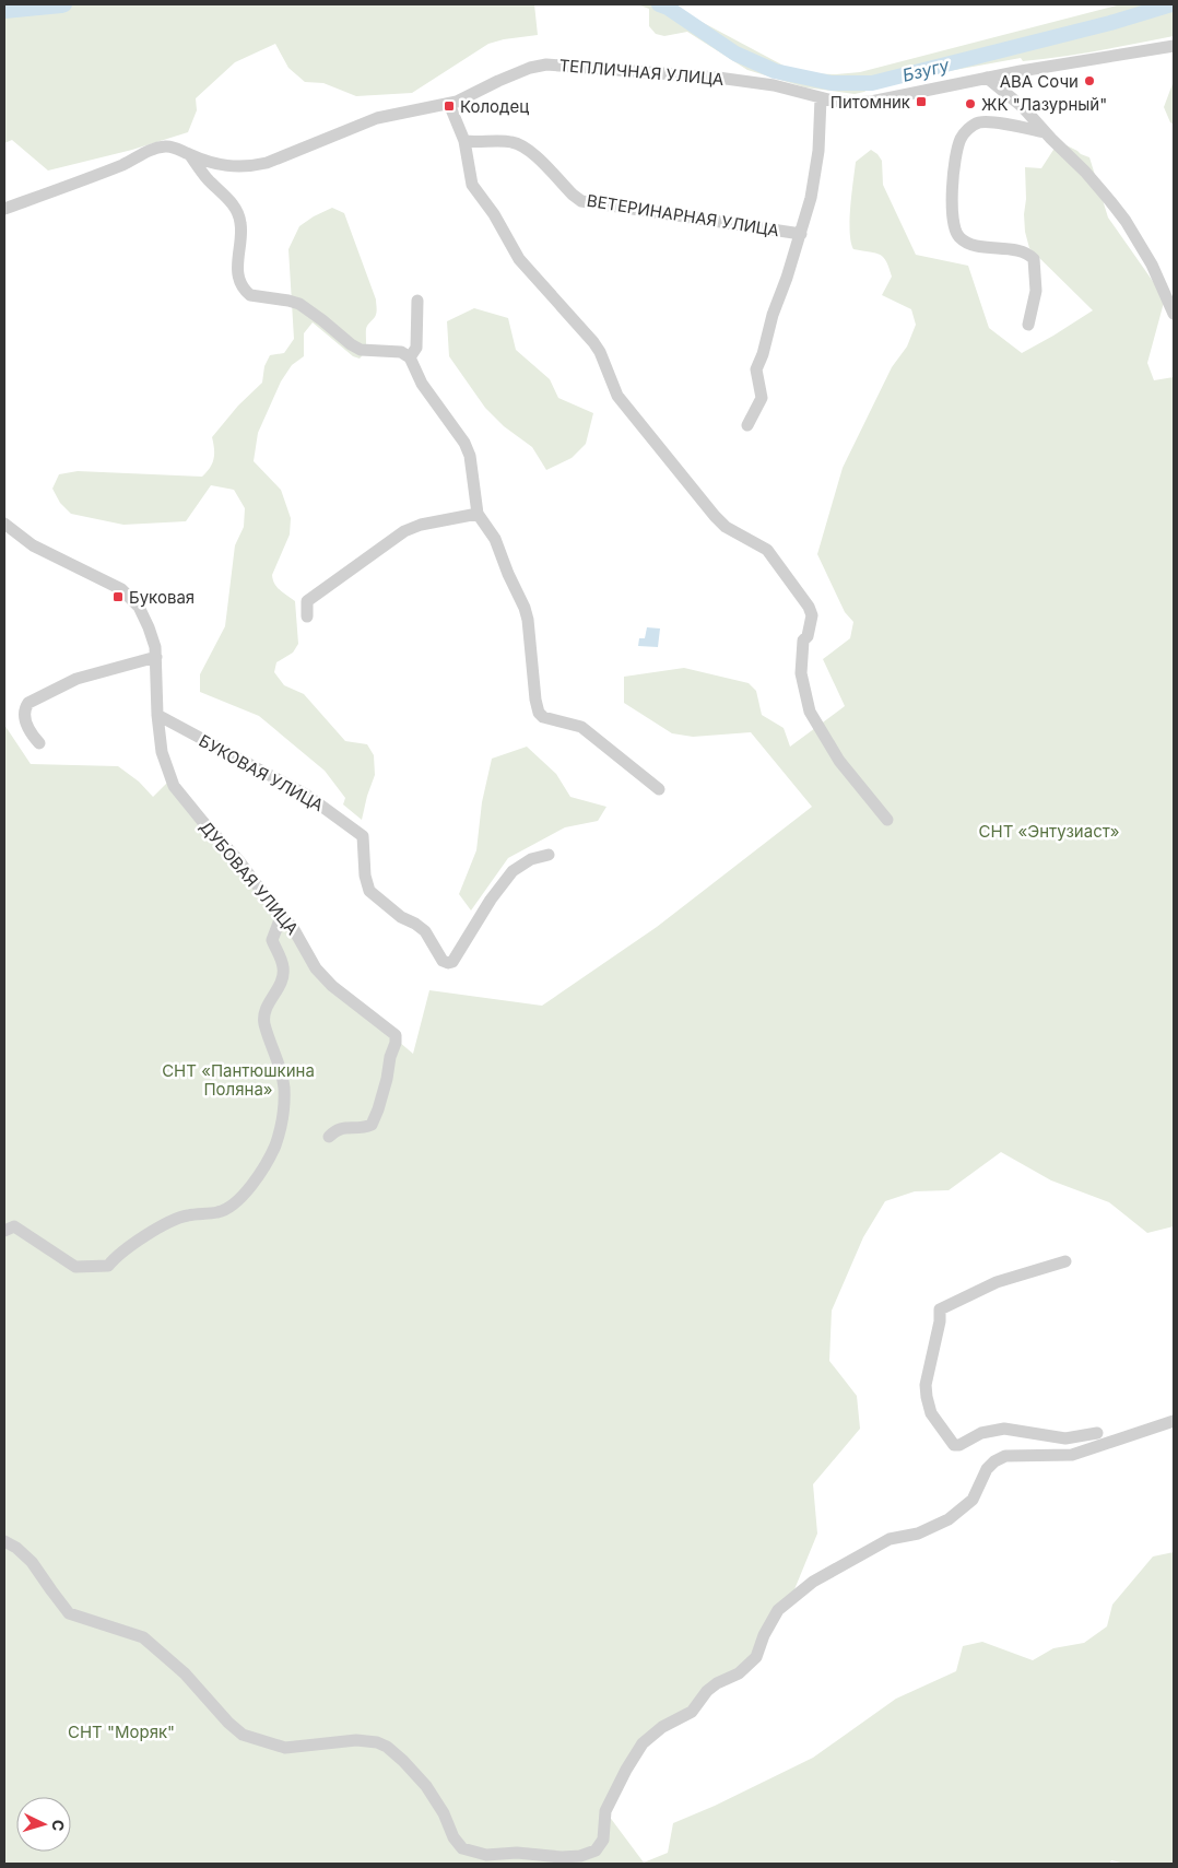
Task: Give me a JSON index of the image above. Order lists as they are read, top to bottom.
{
  "streets": {
    "street": [
      "ТЕПЛИЧНАЯ УЛИЦА",
      "ВЕТЕРИНАРНАЯ УЛИЦА",
      "БУКОВАЯ УЛИЦА",
      "ДУБОВАЯ УЛИЦА"
    ]
  },
  "crossings": [
    ["БУКОВАЯ УЛИЦА", "ДУБОВАЯ УЛИЦА"]
  ],
  "water": ["Бзугу"],
  "parks": ["СНТ «Энтузиаст»", "СНТ «Пантюшкина Поляна»", "СНТ \"Моряк\""],
  "places": {
    "other": ["АВА Сочи", "ЖК \"Лазурный\""],
    "transit": ["Питомник", "Колодец", "Буковая"]
  },
  "north": "right"
}
